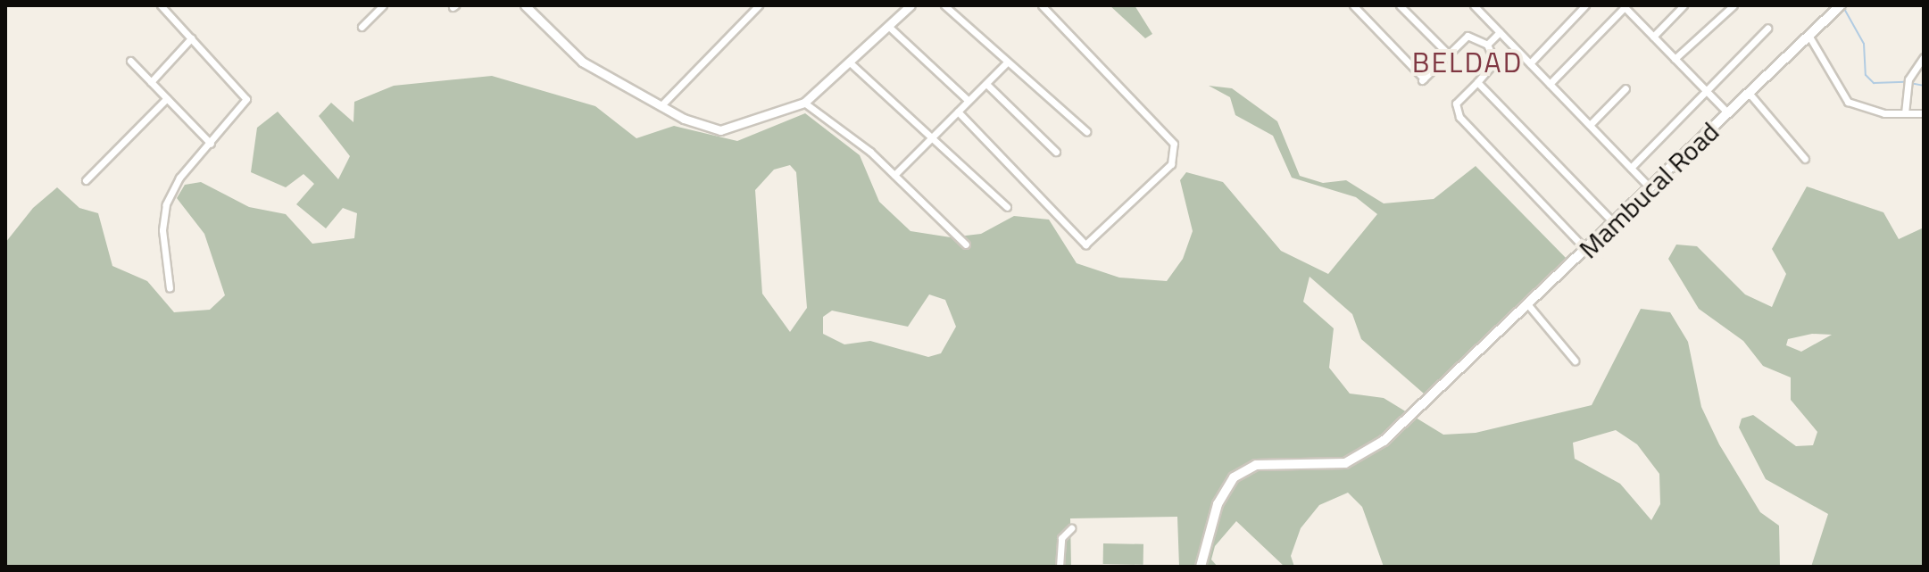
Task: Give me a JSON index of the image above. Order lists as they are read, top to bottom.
{
  "streets": {
    "main road": ["Mambucal Road"]
  },
  "districts": ["BELDAD"]
}
